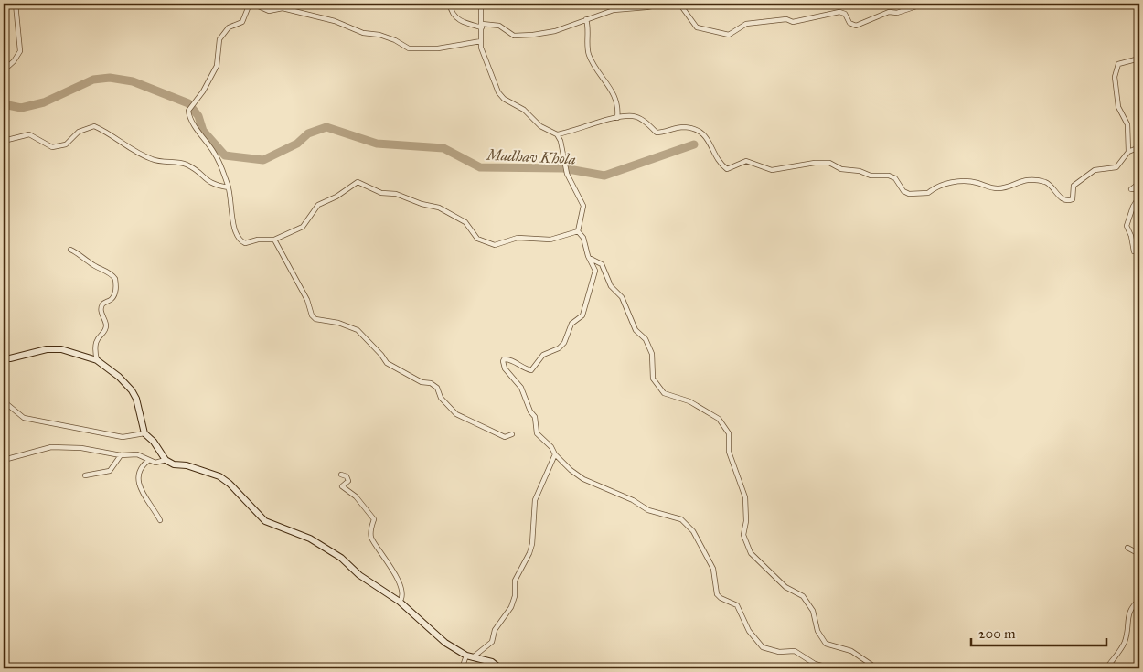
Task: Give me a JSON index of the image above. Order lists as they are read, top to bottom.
{
  "water": ["Madhav Khola"],
  "scale_bar": "200 m"
}
